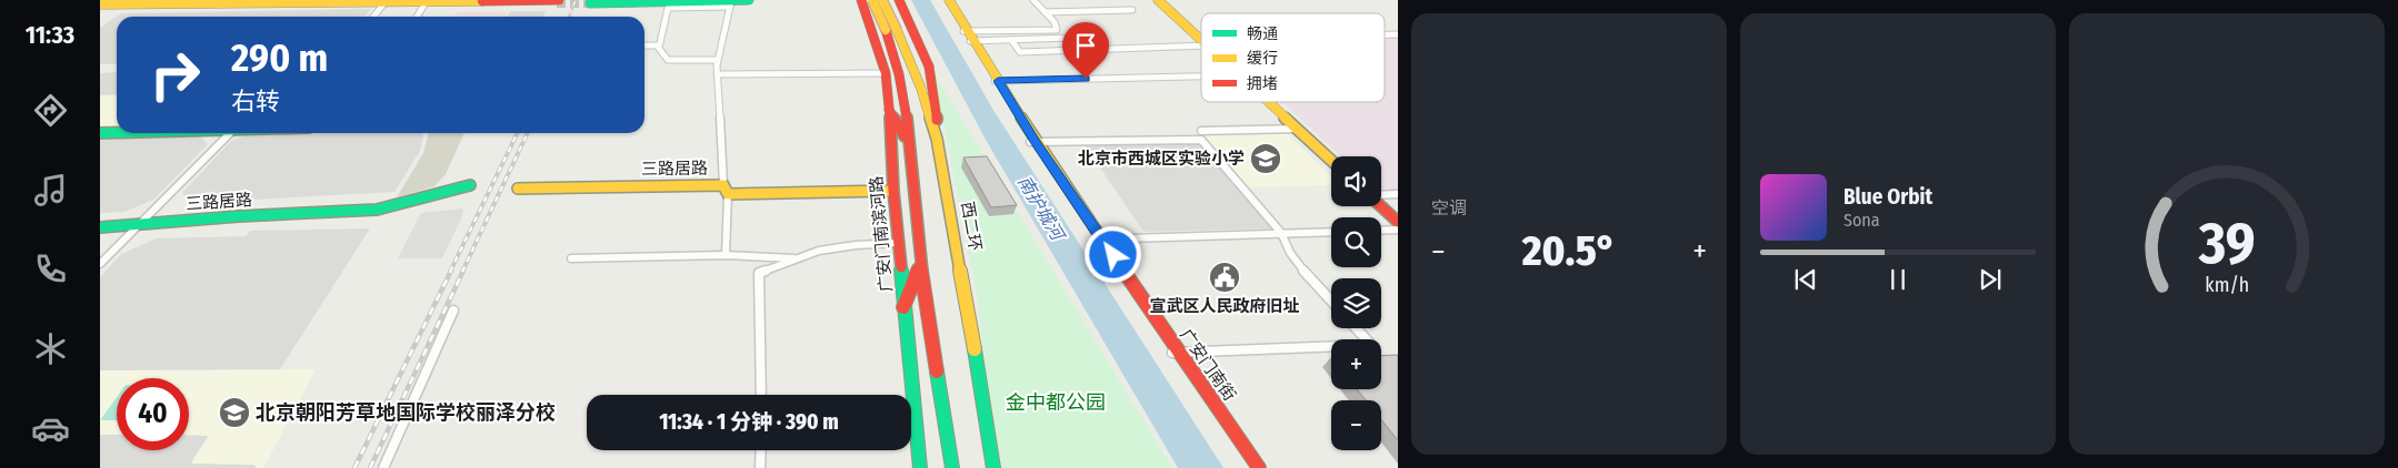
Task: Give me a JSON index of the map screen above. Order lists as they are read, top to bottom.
{
  "streets": {
    "main road": [
      "三路居路",
      "西二环",
      "广安门南滨河路",
      "广安门南街"
    ]
  },
  "crossings": [
    ["三路居路", "广安门南滨河路"]
  ],
  "water": ["南护城河"],
  "parks": ["金中都公园"],
  "places": {
    "school or university": ["北京市西城区实验小学", "北京朝阳芳草地国际学校丽泽分校"],
    "public building": ["宣武区人民政府旧址"]
  },
  "legend": ["畅通", "缓行", "拥堵"],
  "page": {
    "tabs": "11:33",
    "tile": "空调",
    "turn": ["290 m", "右转"],
    "map_buttons": ["+", "−"],
    "song": ["Blue Orbit", "Sona"],
    "heat": ["−", "20.5°", "+"],
    "limit": "40",
    "trip": "11:34 · 1 分钟 · 390 m",
    "gauge": ["39", "km/h"]
  }
}
